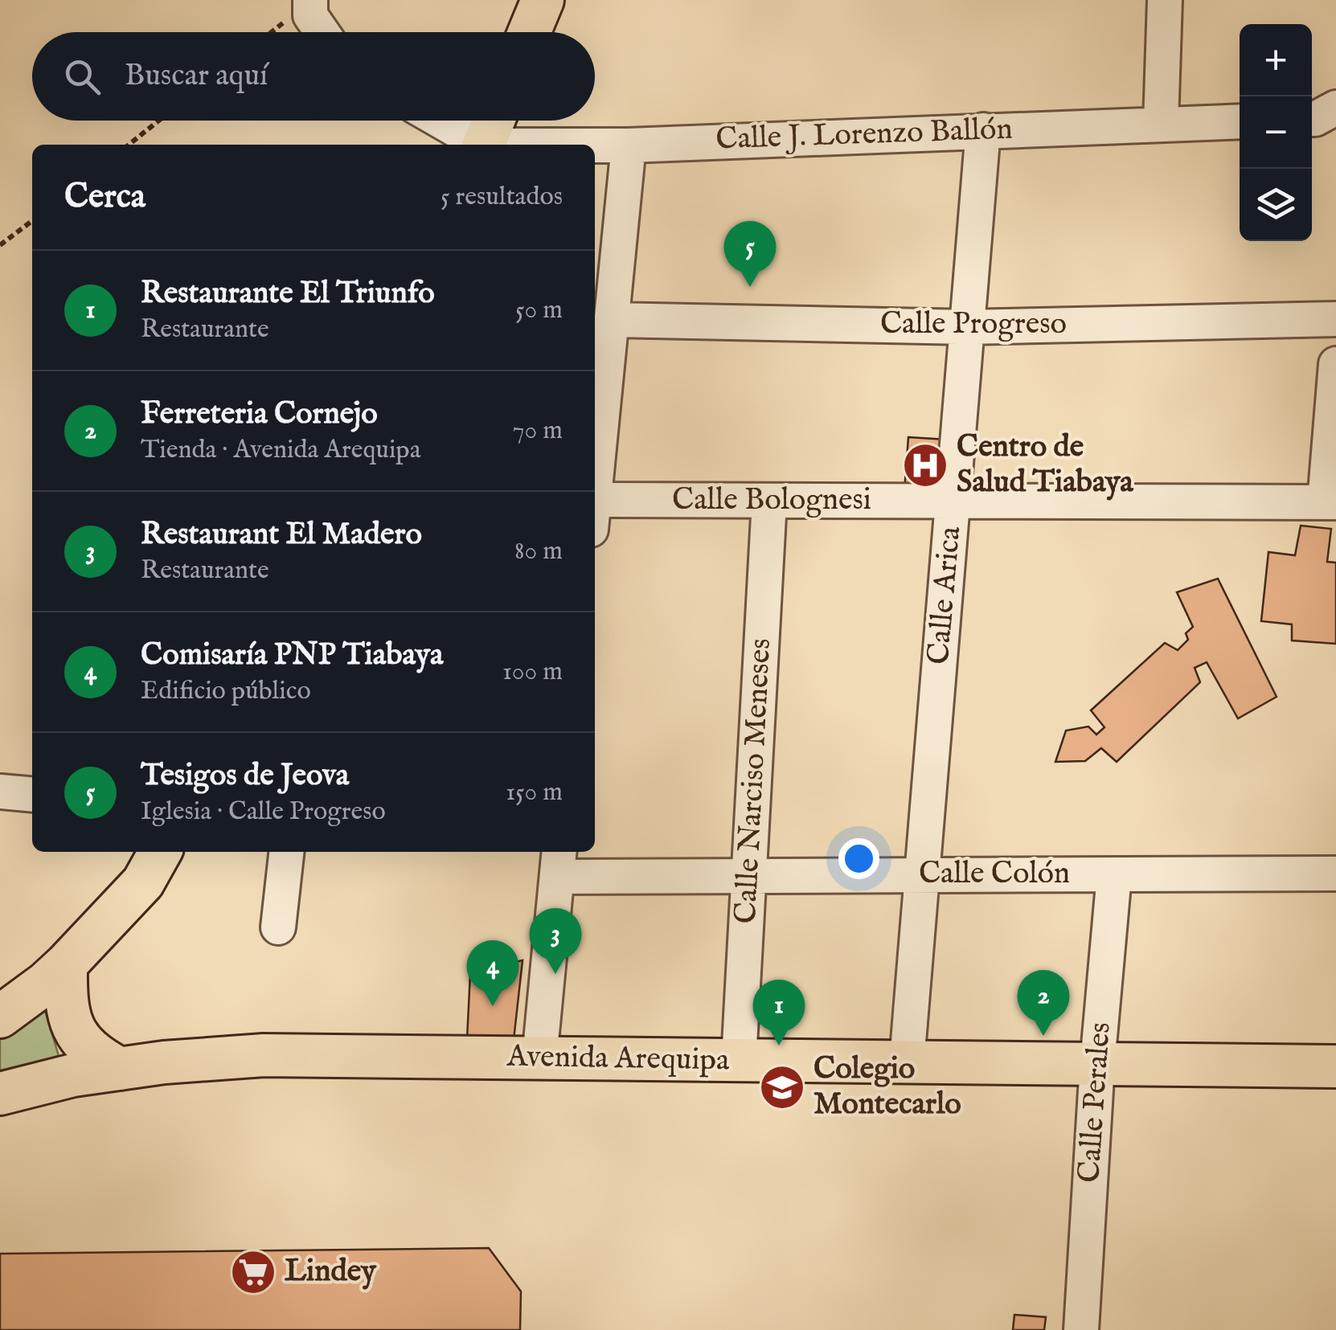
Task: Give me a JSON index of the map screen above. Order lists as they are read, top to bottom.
{
  "streets": {
    "main road": ["Avenida Arequipa"],
    "street": [
      "Calle J. Lorenzo Ballón",
      "Calle Progreso",
      "Calle Bolognesi",
      "Calle Arica",
      "Calle Narciso Meneses",
      "Calle Colón",
      "Calle Perales"
    ]
  },
  "crossings": [
    ["Calle J. Lorenzo Ballón", "Calle Arica"],
    ["Calle Progreso", "Calle Arica"],
    ["Calle Bolognesi", "Calle Arica"],
    ["Calle Bolognesi", "Calle Narciso Meneses"],
    ["Calle Arica", "Calle Colón"],
    ["Calle Arica", "Avenida Arequipa"],
    ["Calle Narciso Meneses", "Calle Colón"],
    ["Calle Narciso Meneses", "Avenida Arequipa"],
    ["Calle Colón", "Calle Perales"],
    ["Avenida Arequipa", "Calle Perales"]
  ],
  "places": {
    "hospital": ["Centro de Salud Tiabaya"],
    "school or university": ["Colegio Montecarlo"],
    "supermarket": ["Lindey"]
  },
  "page": {
    "map_buttons": ["+", "−"],
    "search": "Buscar aquí",
    "heading": ["Cerca", "5 resultados"],
    "pins": [
      "5",
      "3",
      "4",
      "2",
      "1"
    ],
    "list": [
      {
        "mark": "1",
        "name": "Restaurante El Triunfo",
        "note": "Restaurante",
        "value": "50 m"
      },
      {
        "mark": "2",
        "name": "Ferreteria Cornejo",
        "note": "Tienda · Avenida Arequipa",
        "value": "70 m"
      },
      {
        "mark": "3",
        "name": "Restaurant El Madero",
        "note": "Restaurante",
        "value": "80 m"
      },
      {
        "mark": "4",
        "name": "Comisaría PNP Tiabaya",
        "note": "Edificio público",
        "value": "100 m"
      },
      {
        "mark": "5",
        "name": "Tesigos de Jeova",
        "note": "Iglesia · Calle Progreso",
        "value": "150 m"
      }
    ]
  }
}
